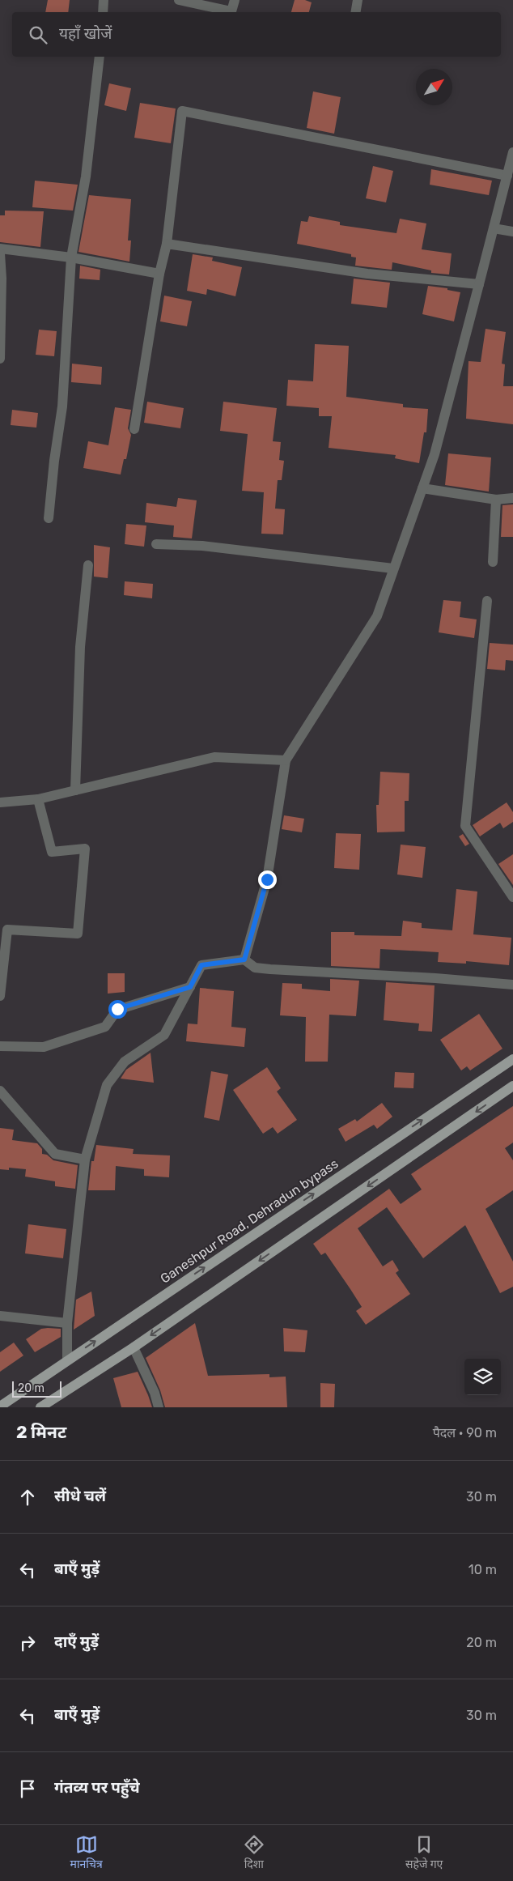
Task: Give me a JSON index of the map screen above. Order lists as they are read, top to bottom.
{
  "streets": {
    "main road": ["Ganeshpur Road, Dehradun bypass"]
  },
  "scale_bar": "20 m",
  "north": "top right",
  "page": {
    "search": "यहाँ खोजें",
    "scale": "20 m",
    "heading": ["2 मिनट", "पैदल · 90 m"],
    "list": [
      ["सीधे चलें", "30 m"],
      ["बाएँ मुड़ें", "10 m"],
      ["दाएँ मुड़ें", "20 m"],
      ["बाएँ मुड़ें", "30 m"],
      "गंतव्य पर पहुँचे"
    ],
    "nav": ["मानचित्र", "दिशा", "सहेजे गए"]
  }
}
